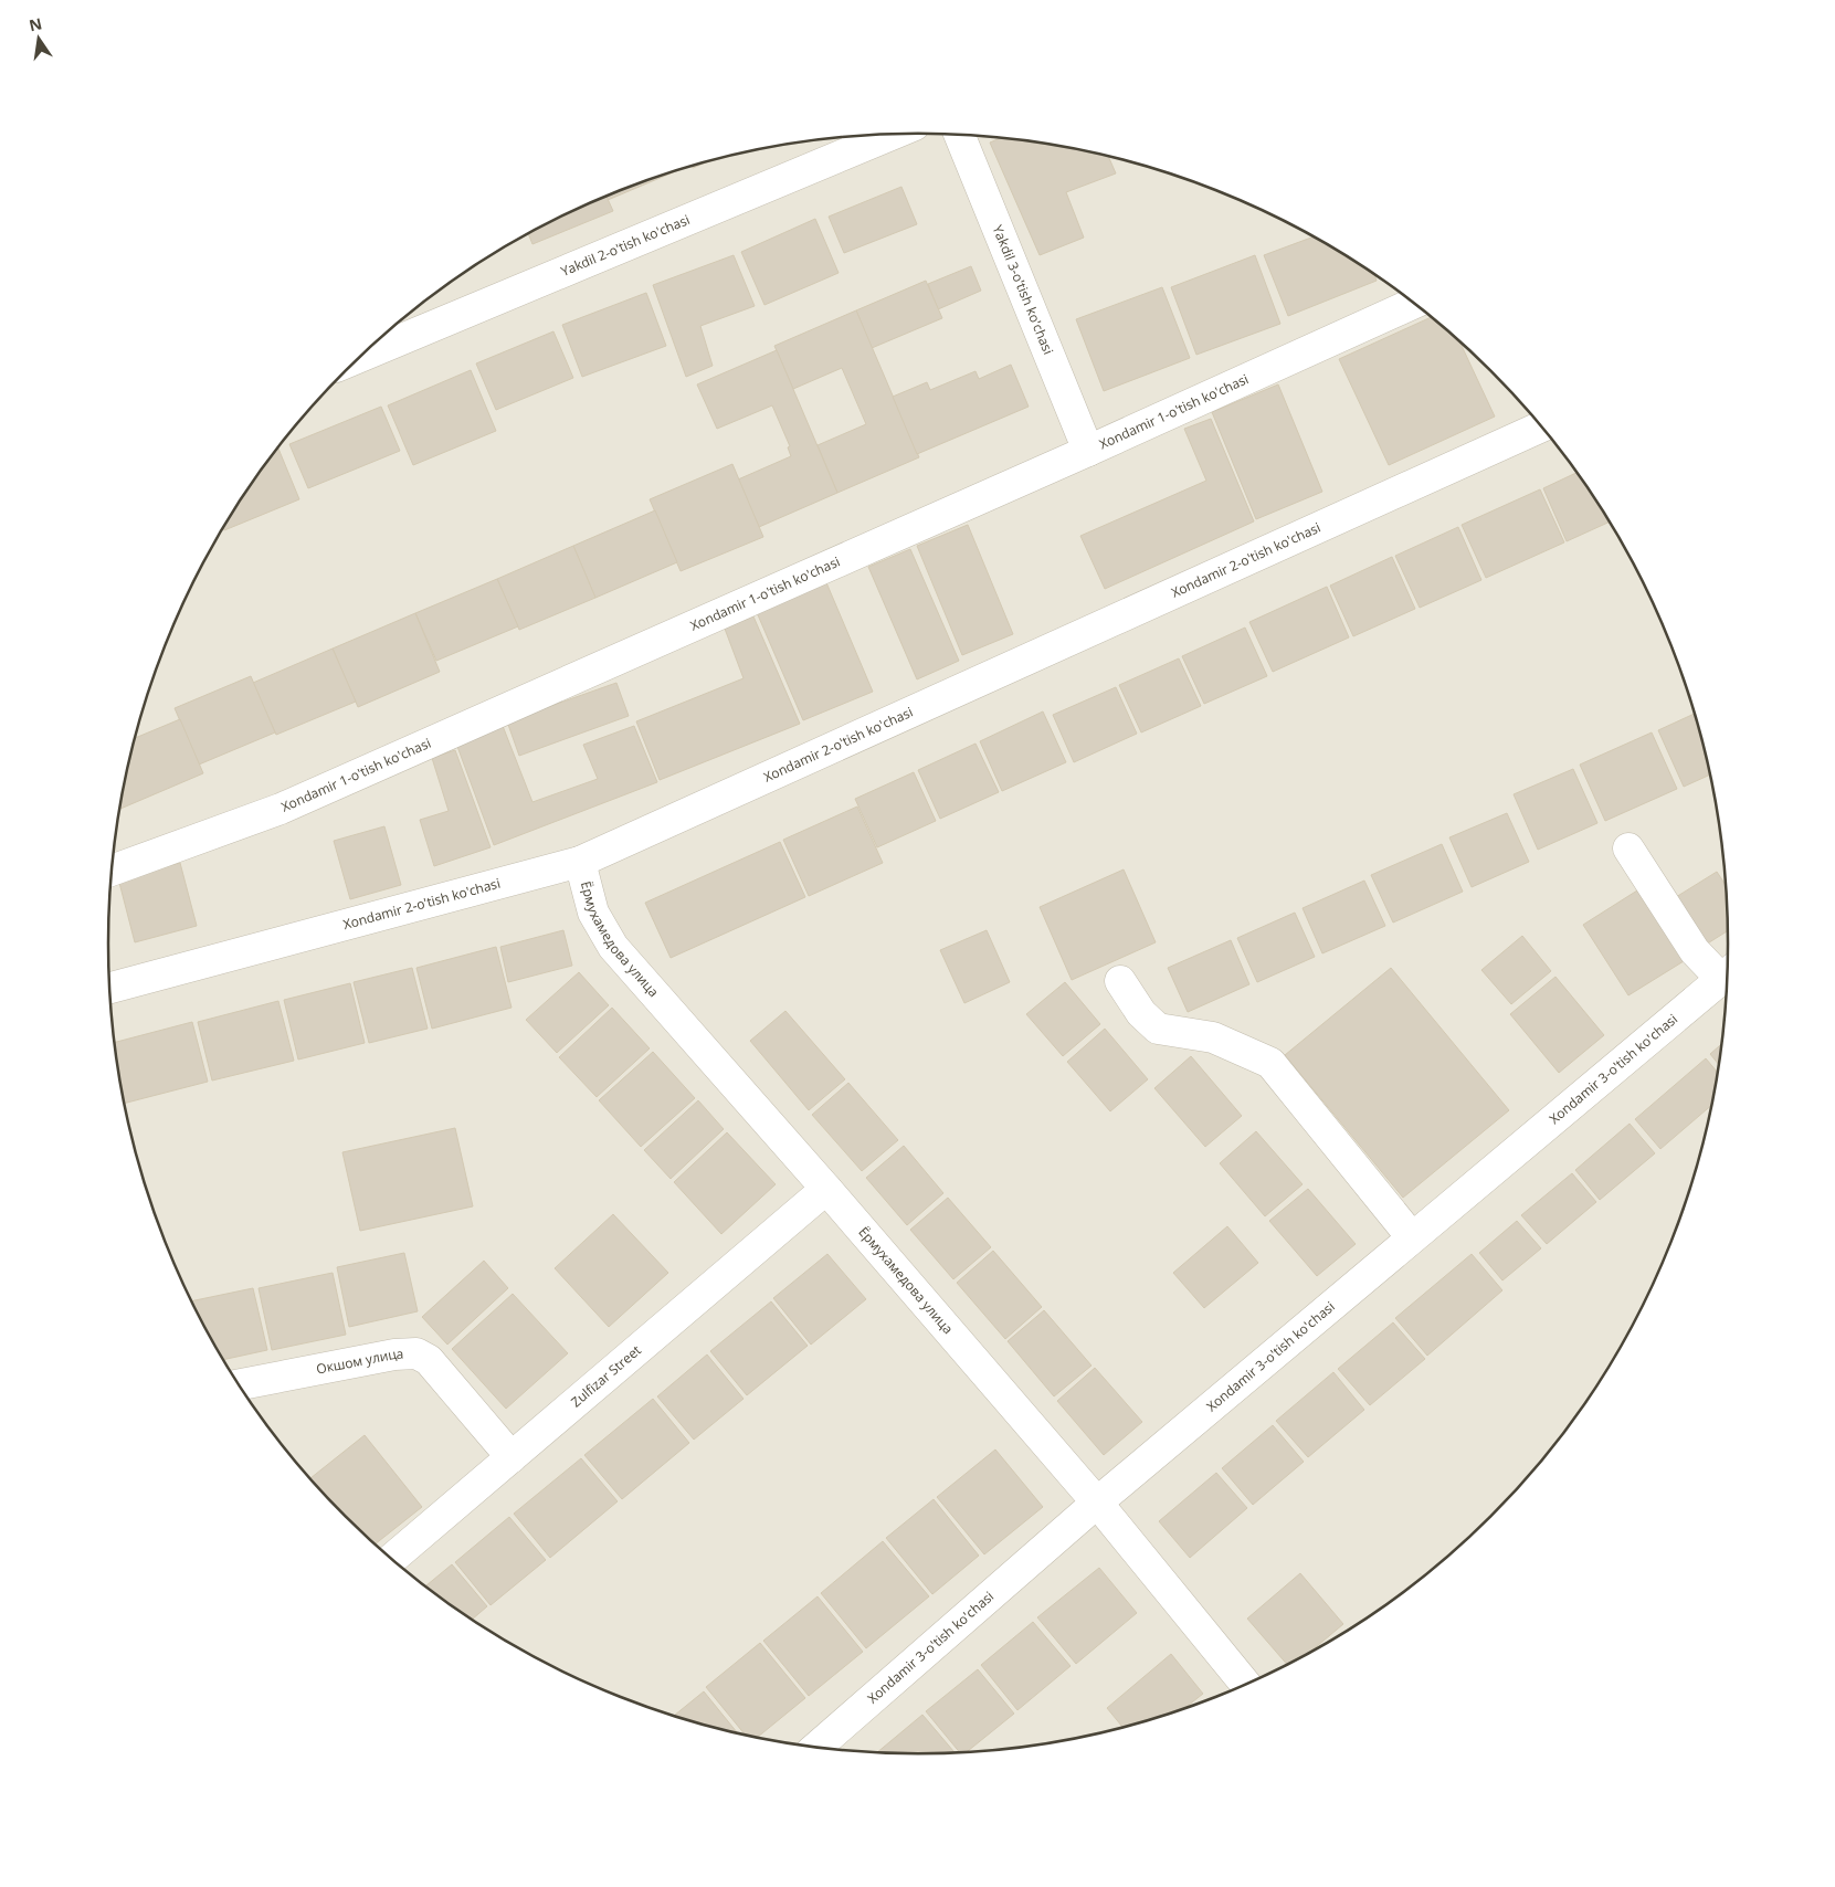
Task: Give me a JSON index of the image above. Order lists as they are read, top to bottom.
{
  "streets": {
    "street": [
      "Yakdil 2-o'tish ko'chasi",
      "Yakdil 3-o'tish ko'chasi",
      "Xondamir 1-o'tish ko'chasi",
      "Xondamir 2-o'tish ko'chasi",
      "Ёрмухамедова улица",
      "Xondamir 3-o'tish ko'chasi",
      "Окшом улица",
      "Zulfizar Street"
    ]
  },
  "crossings": [
    ["Yakdil 3-o'tish ko'chasi", "Xondamir 1-o'tish ko'chasi"],
    ["Xondamir 2-o'tish ko'chasi", "Ёрмухамедова улица"],
    ["Ёрмухамедова улица", "Xondamir 3-o'tish ko'chasi"],
    ["Ёрмухамедова улица", "Zulfizar Street"],
    ["Окшом улица", "Zulfizar Street"]
  ],
  "north": "top"
}
